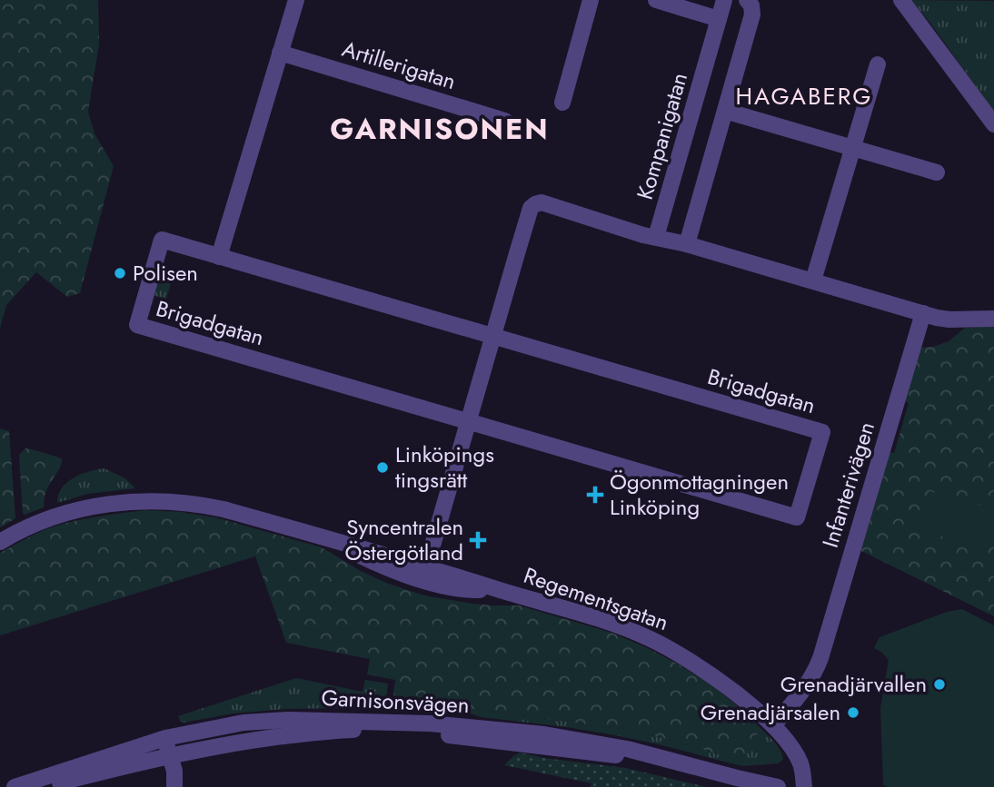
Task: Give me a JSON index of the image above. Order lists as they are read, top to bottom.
{
  "streets": {
    "street": [
      "Artillerigatan",
      "Kompanigatan",
      "Brigadgatan",
      "Infanterivägen",
      "Regementsgatan",
      "Garnisonsvägen"
    ]
  },
  "crossings": [
    ["Infanterivägen", "Regementsgatan"]
  ],
  "districts": ["HAGABERG", "GARNISONEN"],
  "places": {
    "other": [
      "Polisen",
      "Linköpings tingsrätt",
      "Grenadjärvallen",
      "Grenadjärsalen"
    ],
    "health": ["Ögonmottagningen Linköping", "Syncentralen Östergötland"]
  }
}
